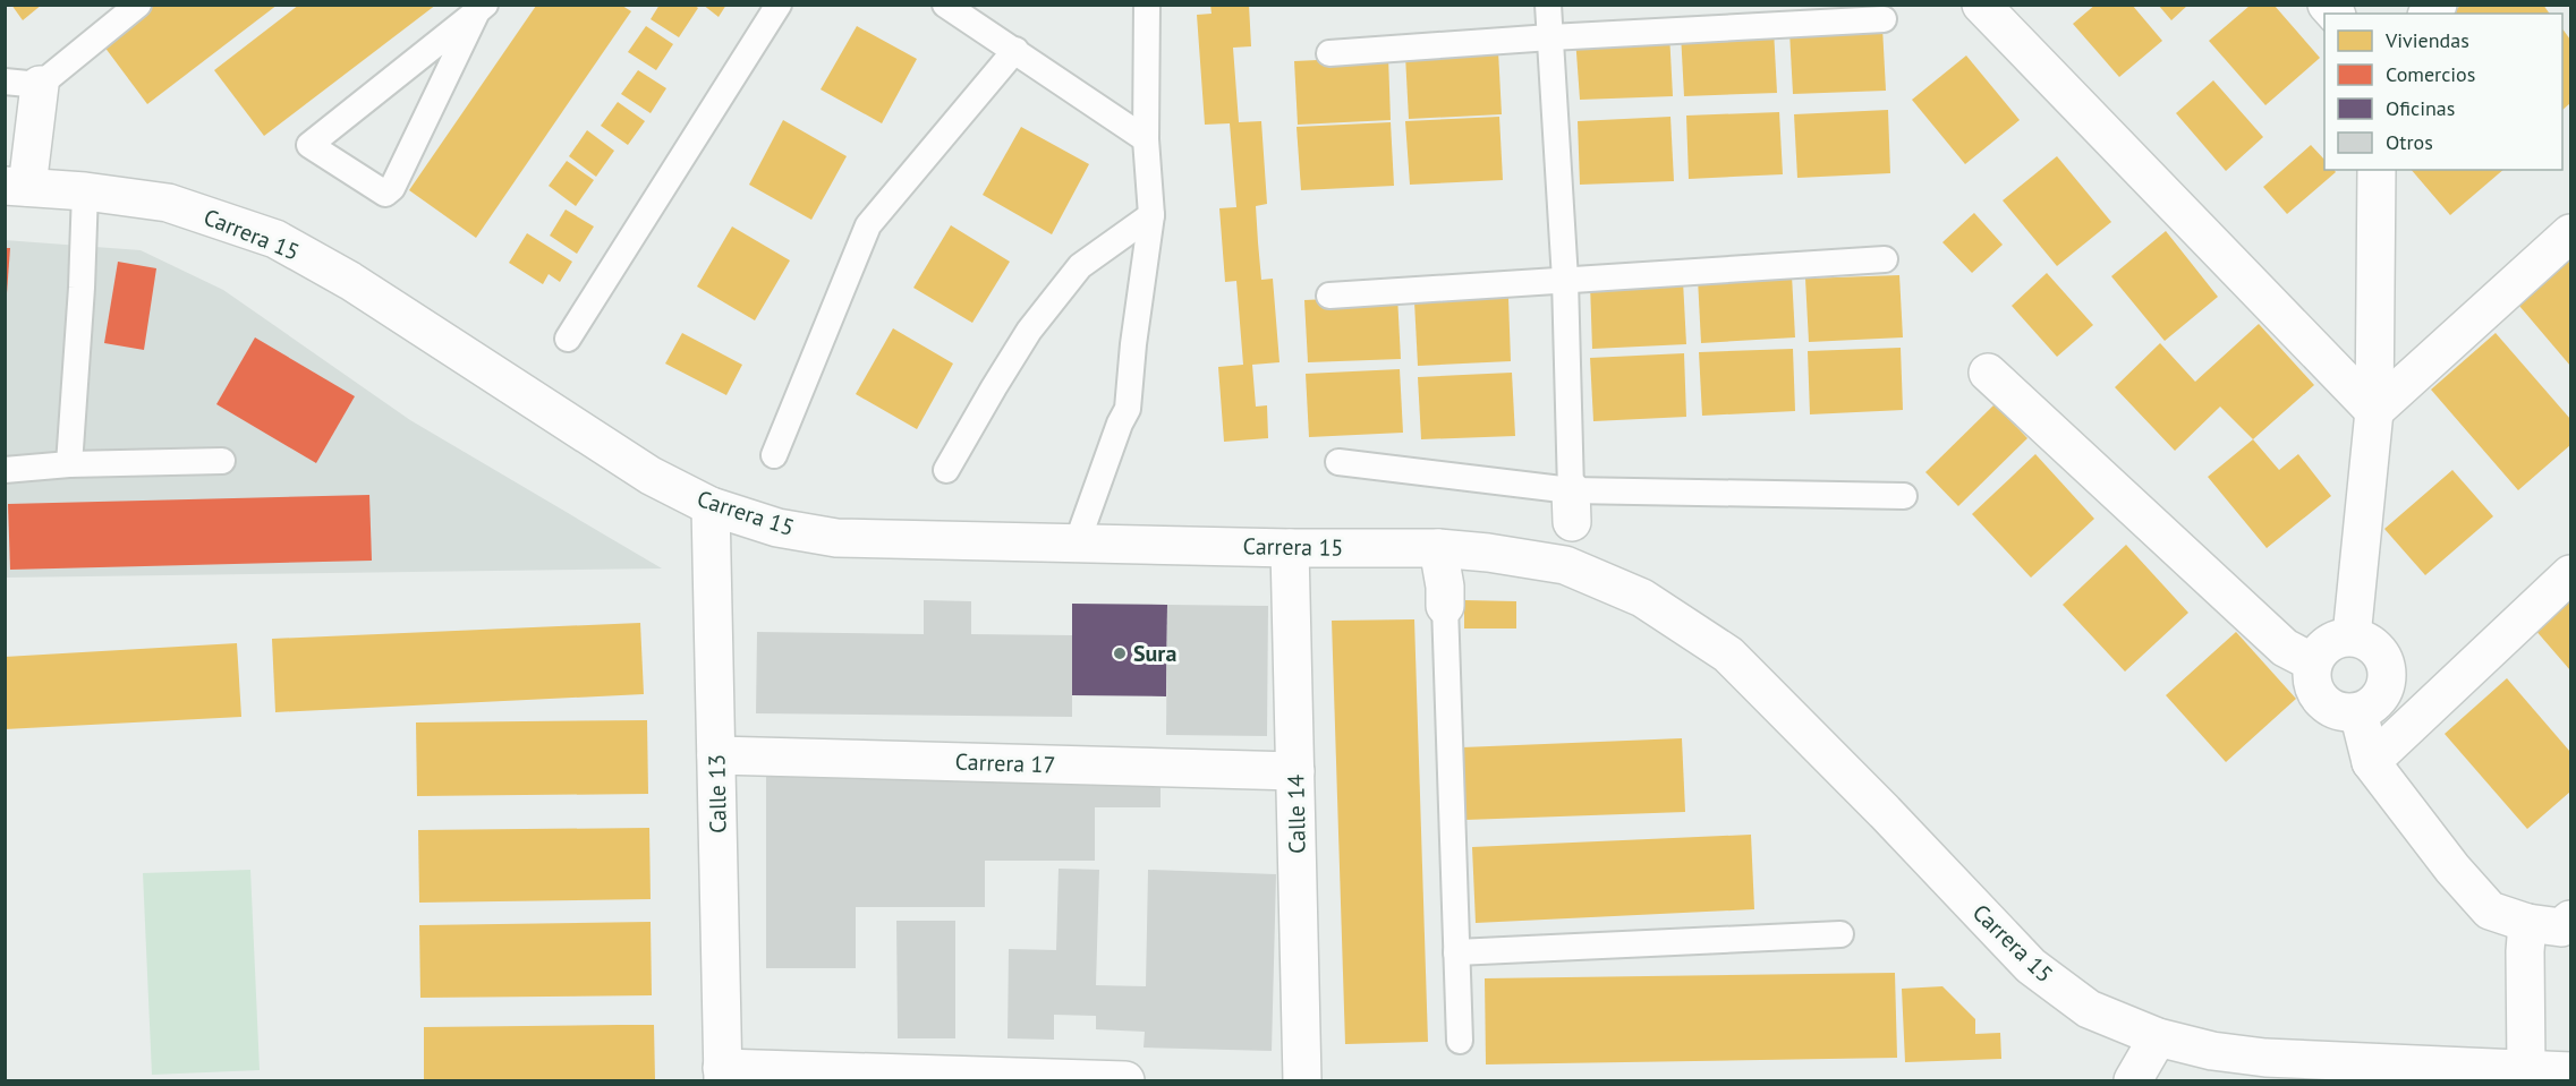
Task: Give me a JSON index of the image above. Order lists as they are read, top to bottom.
{
  "streets": {
    "street": [
      "Carrera 15",
      "Carrera 17",
      "Calle 13",
      "Calle 14"
    ]
  },
  "crossings": [
    ["Carrera 15", "Calle 13"],
    ["Carrera 15", "Calle 14"],
    ["Carrera 17", "Calle 13"],
    ["Carrera 17", "Calle 14"]
  ],
  "places": ["Sura"],
  "legend": [
    "Viviendas",
    "Comercios",
    "Oficinas",
    "Otros"
  ]
}
